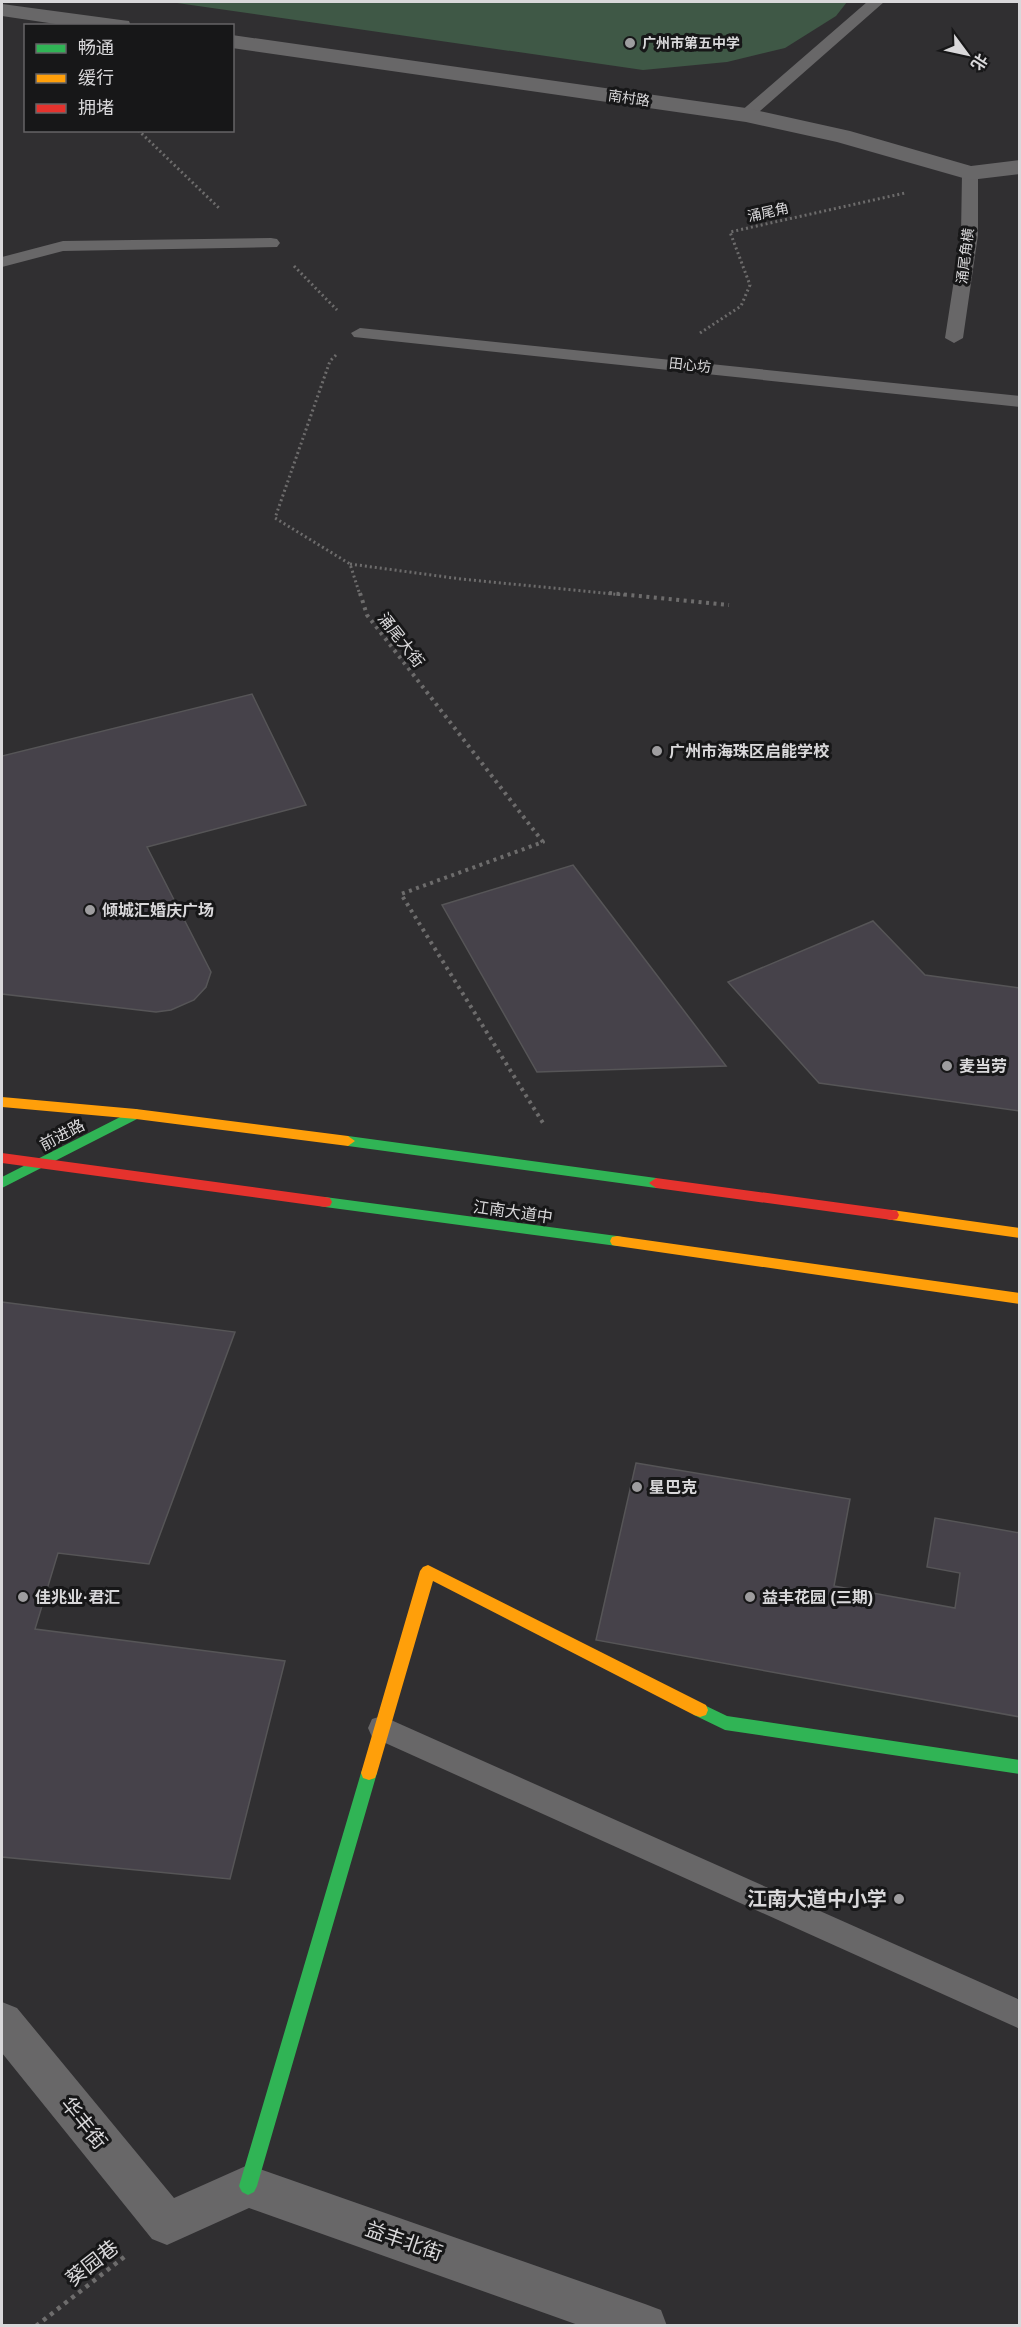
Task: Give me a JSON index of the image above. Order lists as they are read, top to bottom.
{
  "streets": {
    "main road": ["前进路", "江南大道中"],
    "street": ["南村路", "华丰街", "益丰北街"],
    "lane": ["涌尾角横", "田心坊"],
    "path": ["涌尾角", "涌尾大街", "葵园巷"]
  },
  "crossings": [
    ["南村路", "涌尾角"],
    ["南村路", "涌尾角横"],
    ["涌尾角", "涌尾角横"],
    ["涌尾角", "田心坊"],
    ["前进路", "江南大道中"],
    ["华丰街", "葵园巷"]
  ],
  "places": [
    "广州市第五中学",
    "广州市海珠区启能学校",
    "倾城汇婚庆广场",
    "麦当劳",
    "星巴克",
    "佳兆业·君汇",
    "益丰花园 (三期)",
    "江南大道中小学"
  ],
  "legend": ["畅通", "缓行", "拥堵"],
  "north": "bottom right"
}
